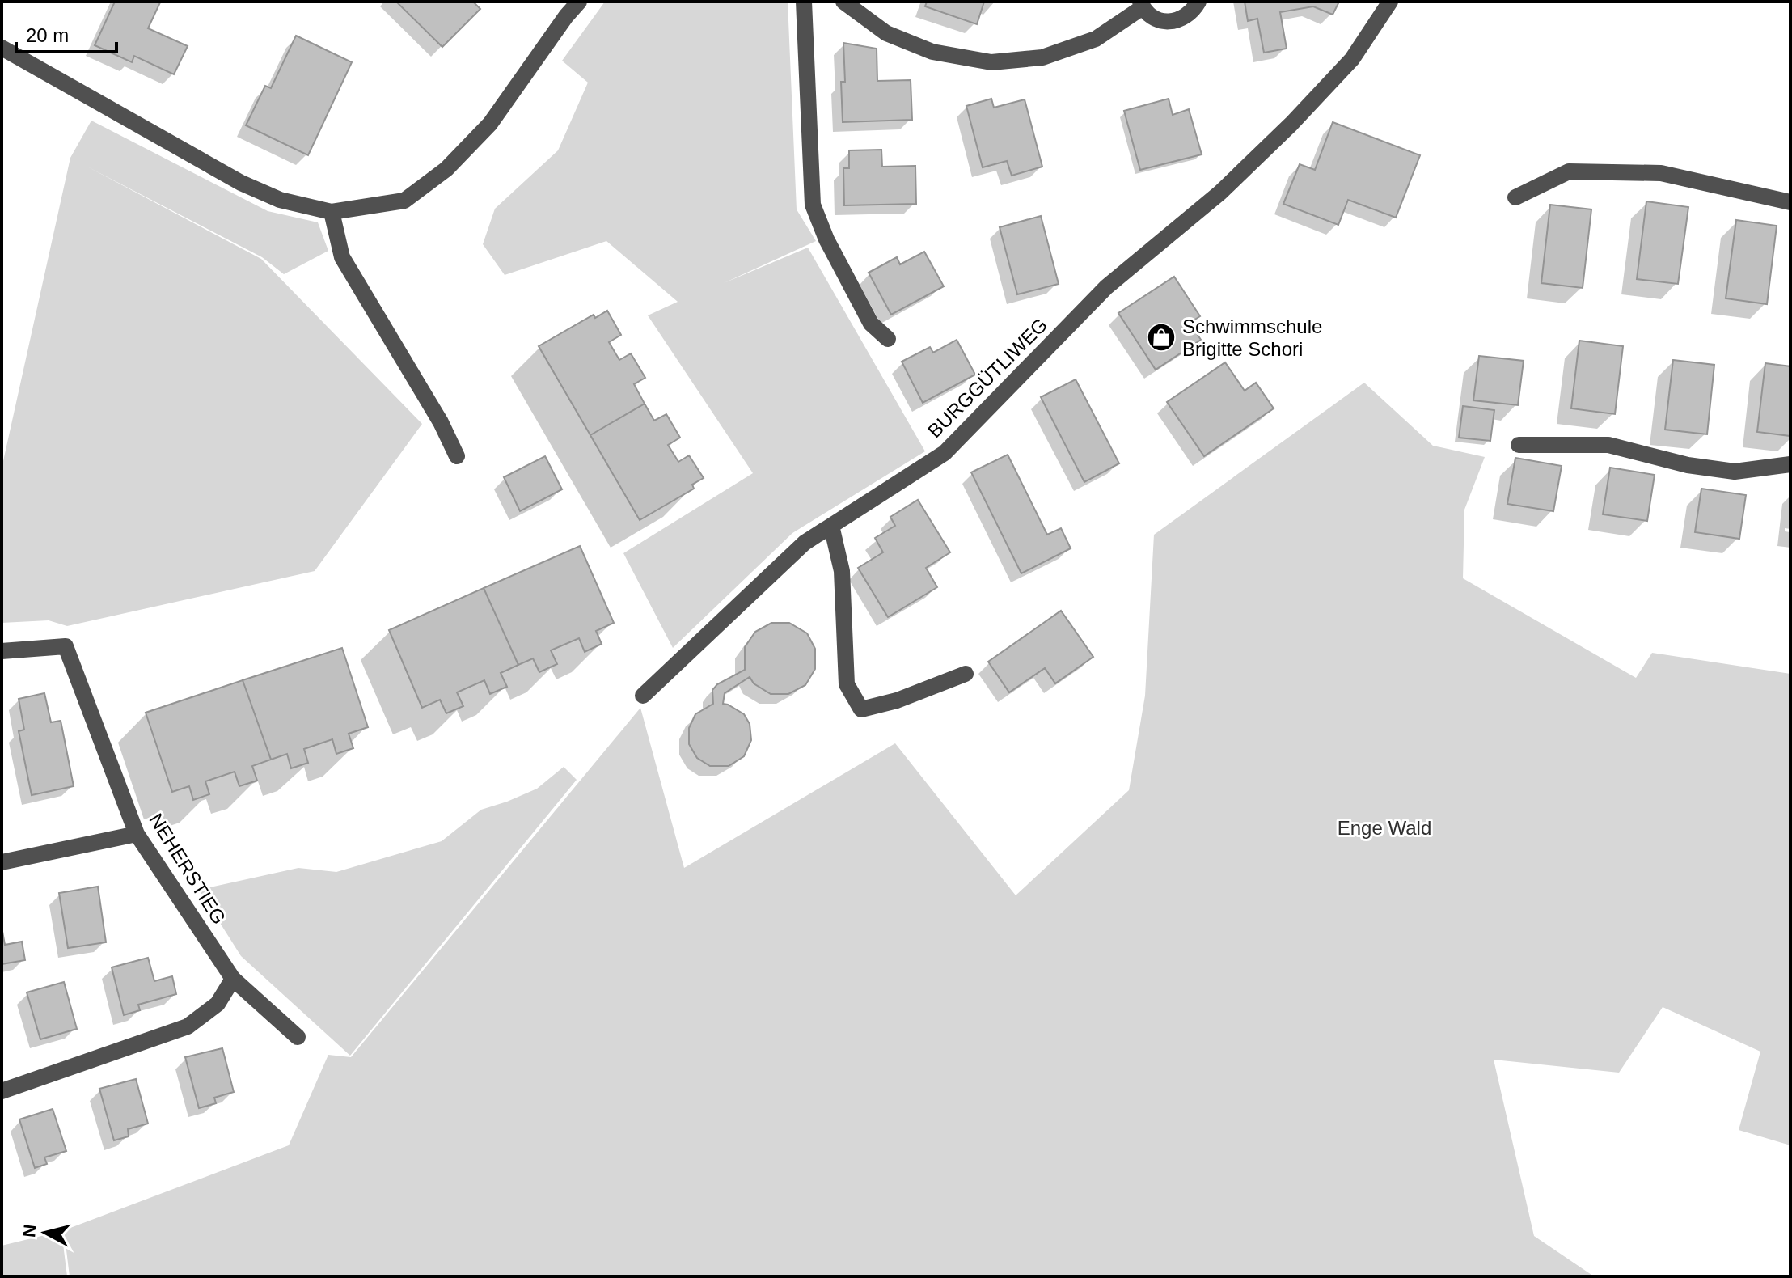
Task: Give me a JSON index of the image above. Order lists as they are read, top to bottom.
{
  "streets": {
    "street": ["BURGGÜTLIWEG", "NEHERSTIEG"]
  },
  "parks": ["Enge Wald"],
  "places": {
    "shop": ["Schwimmschule Brigitte Schori"]
  },
  "scale_bar": "20 m",
  "north": "left"
}
